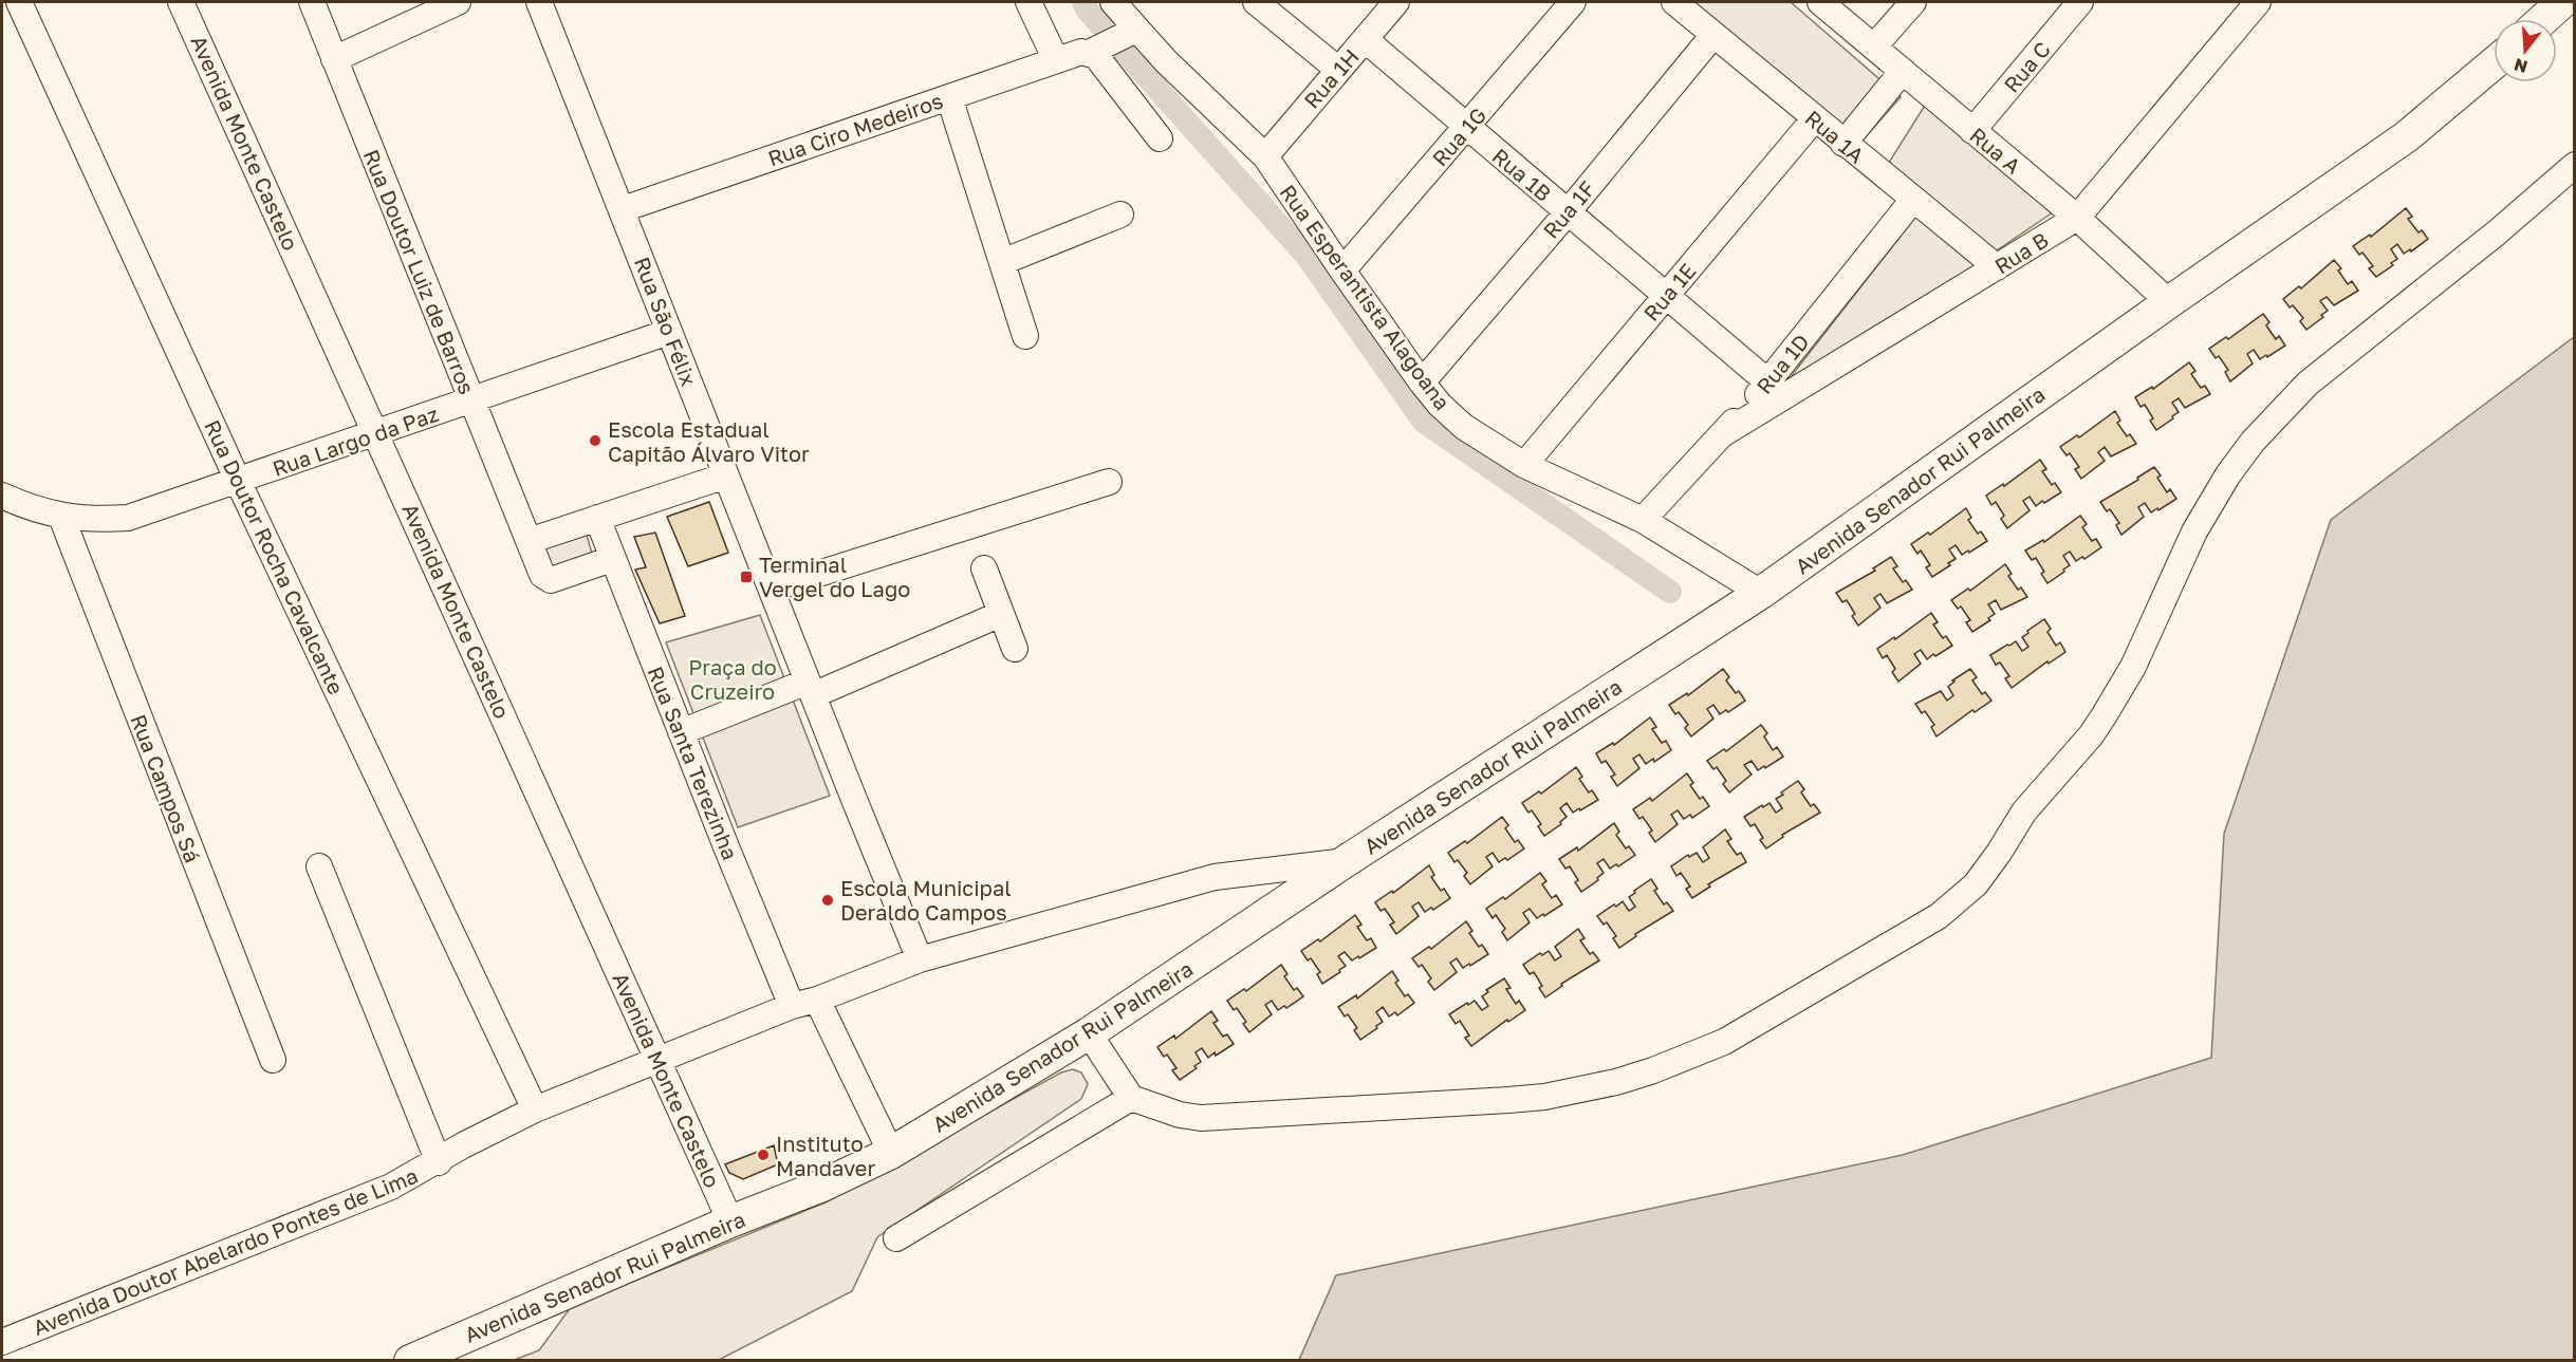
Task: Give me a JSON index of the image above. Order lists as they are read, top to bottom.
{
  "streets": {
    "main road": ["Avenida Senador Rui Palmeira"],
    "street": [
      "Rua C",
      "Rua 1H",
      "Rua Ciro Medeiros",
      "Rua 1G",
      "Rua 1A",
      "Avenida Monte Castelo",
      "Rua A",
      "Rua 1B",
      "Rua 1F",
      "Rua B",
      "Rua Doutor Luiz de Barros",
      "Rua 1E",
      "Rua Esperantista Alagoana",
      "Rua São Félix",
      "Rua 1D",
      "Rua Largo da Paz",
      "Rua Doutor Rocha Cavalcante",
      "Rua Santa Terezinha",
      "Rua Campos Sá",
      "Avenida Doutor Abelardo Pontes de Lima"
    ]
  },
  "crossings": [
    ["Rua C", "Rua A"],
    ["Rua 1H", "Rua 1B"],
    ["Rua 1H", "Rua Esperantista Alagoana"],
    ["Rua Ciro Medeiros", "Rua Esperantista Alagoana"],
    ["Rua Ciro Medeiros", "Rua São Félix"],
    ["Rua 1G", "Rua 1B"],
    ["Rua 1G", "Rua Esperantista Alagoana"],
    ["Rua 1A", "Rua 1F"],
    ["Rua 1A", "Rua B"],
    ["Rua 1A", "Rua 1E"],
    ["Rua 1A", "Rua 1D"],
    ["Avenida Monte Castelo", "Rua Largo da Paz"],
    ["Avenida Monte Castelo", "Avenida Senador Rui Palmeira"],
    ["Avenida Monte Castelo", "Avenida Doutor Abelardo Pontes de Lima"],
    ["Rua A", "Rua B"],
    ["Rua A", "Avenida Senador Rui Palmeira"],
    ["Rua 1B", "Rua 1F"],
    ["Rua 1B", "Rua 1E"],
    ["Rua 1B", "Rua 1D"],
    ["Rua 1F", "Rua Esperantista Alagoana"],
    ["Rua B", "Rua 1D"],
    ["Rua Doutor Luiz de Barros", "Rua Largo da Paz"],
    ["Rua Doutor Luiz de Barros", "Rua Santa Terezinha"],
    ["Rua 1E", "Rua Esperantista Alagoana"],
    ["Rua Esperantista Alagoana", "Rua 1D"],
    ["Rua Esperantista Alagoana", "Avenida Senador Rui Palmeira"],
    ["Rua São Félix", "Rua Largo da Paz"],
    ["Rua São Félix", "Avenida Doutor Abelardo Pontes de Lima"],
    ["Rua Largo da Paz", "Rua Doutor Rocha Cavalcante"],
    ["Rua Largo da Paz", "Rua Campos Sá"],
    ["Avenida Senador Rui Palmeira", "Avenida Doutor Abelardo Pontes de Lima"],
    ["Rua Doutor Rocha Cavalcante", "Avenida Doutor Abelardo Pontes de Lima"],
    ["Rua Santa Terezinha", "Avenida Doutor Abelardo Pontes de Lima"]
  ],
  "parks": ["Praça do Cruzeiro"],
  "places": {
    "other": ["Escola Estadual Capitão Álvaro Vitor", "Escola Municipal Deraldo Campos", "Instituto Mandaver"],
    "transit": ["Terminal Vergel do Lago"]
  },
  "north": "bottom"
}
